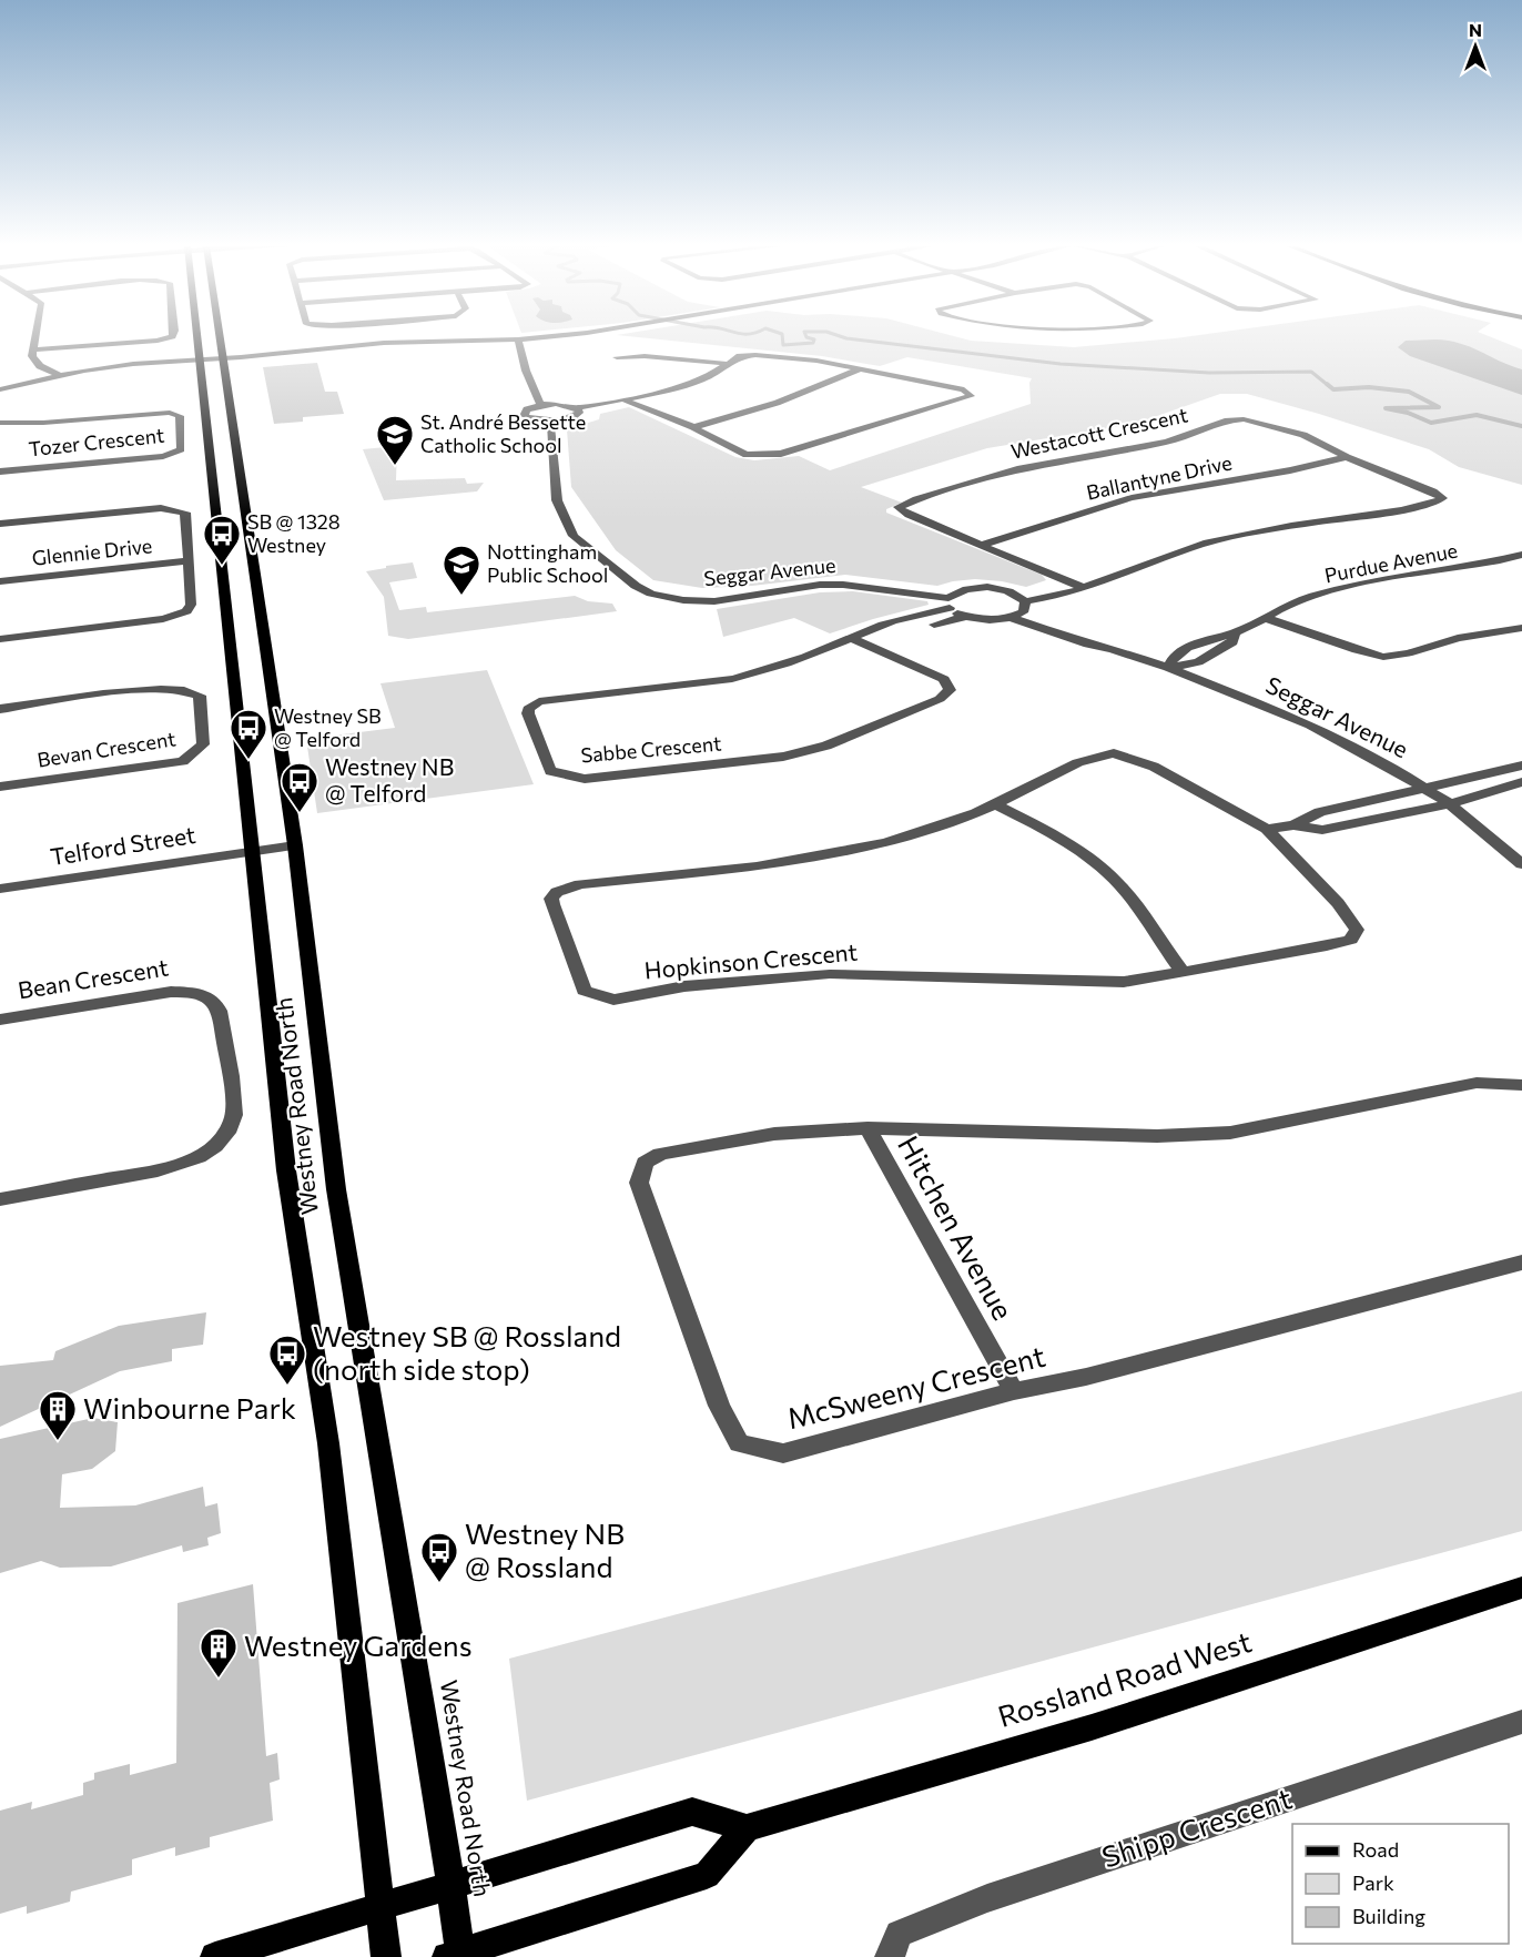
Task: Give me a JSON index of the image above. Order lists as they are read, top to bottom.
{
  "streets": {
    "main road": ["Westney Road North", "Rossland Road West"],
    "street": [
      "Westacott Crescent",
      "Tozer Crescent",
      "Ballantyne Drive",
      "Glennie Drive",
      "Purdue Avenue",
      "Seggar Avenue",
      "Bevan Crescent",
      "Sabbe Crescent",
      "Telford Street",
      "Hopkinson Crescent",
      "Bean Crescent",
      "Hitchen Avenue",
      "McSweeny Crescent",
      "Shipp Crescent"
    ]
  },
  "crossings": [
    ["Westacott Crescent", "Ballantyne Drive"],
    ["Westacott Crescent", "Seggar Avenue"],
    ["Westacott Crescent", "Sabbe Crescent"],
    ["Purdue Avenue", "Seggar Avenue"],
    ["Seggar Avenue", "Sabbe Crescent"],
    ["Telford Street", "Westney Road North"],
    ["Hitchen Avenue", "McSweeny Crescent"]
  ],
  "places": {
    "school or university": ["St. André Bessette Catholic School", "Nottingham Public School"],
    "bus stop": [
      "SB @ 1328 Westney",
      "Westney SB @ Telford",
      "Westney NB @ Telford",
      "Westney SB @ Rossland (north side stop)",
      "Westney NB @ Rossland"
    ],
    "building": ["Winbourne Park", "Westney Gardens"]
  },
  "legend": ["Road", "Park", "Building"],
  "north": "top"
}
